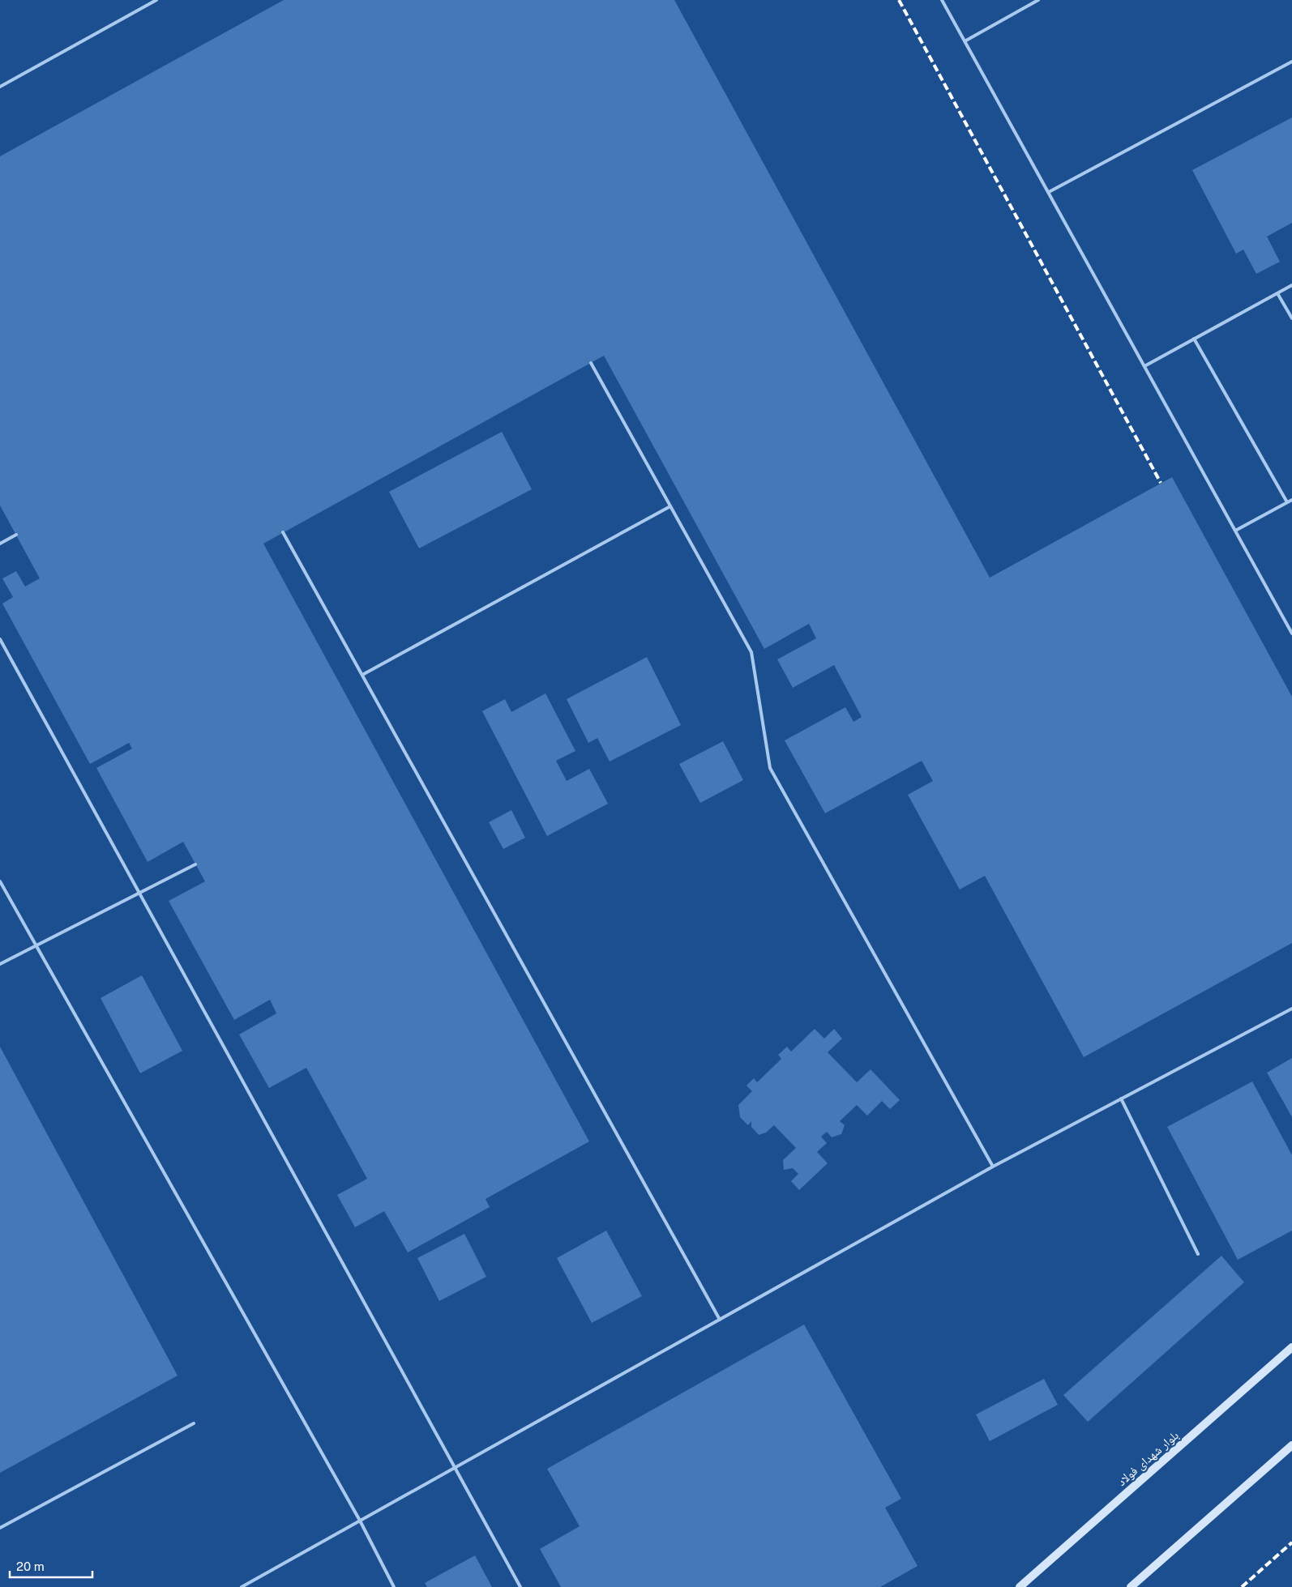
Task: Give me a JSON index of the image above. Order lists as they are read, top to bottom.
{
  "streets": {
    "street": ["بلوار شهدای فولاد"]
  },
  "scale_bar": "20 m"
}
